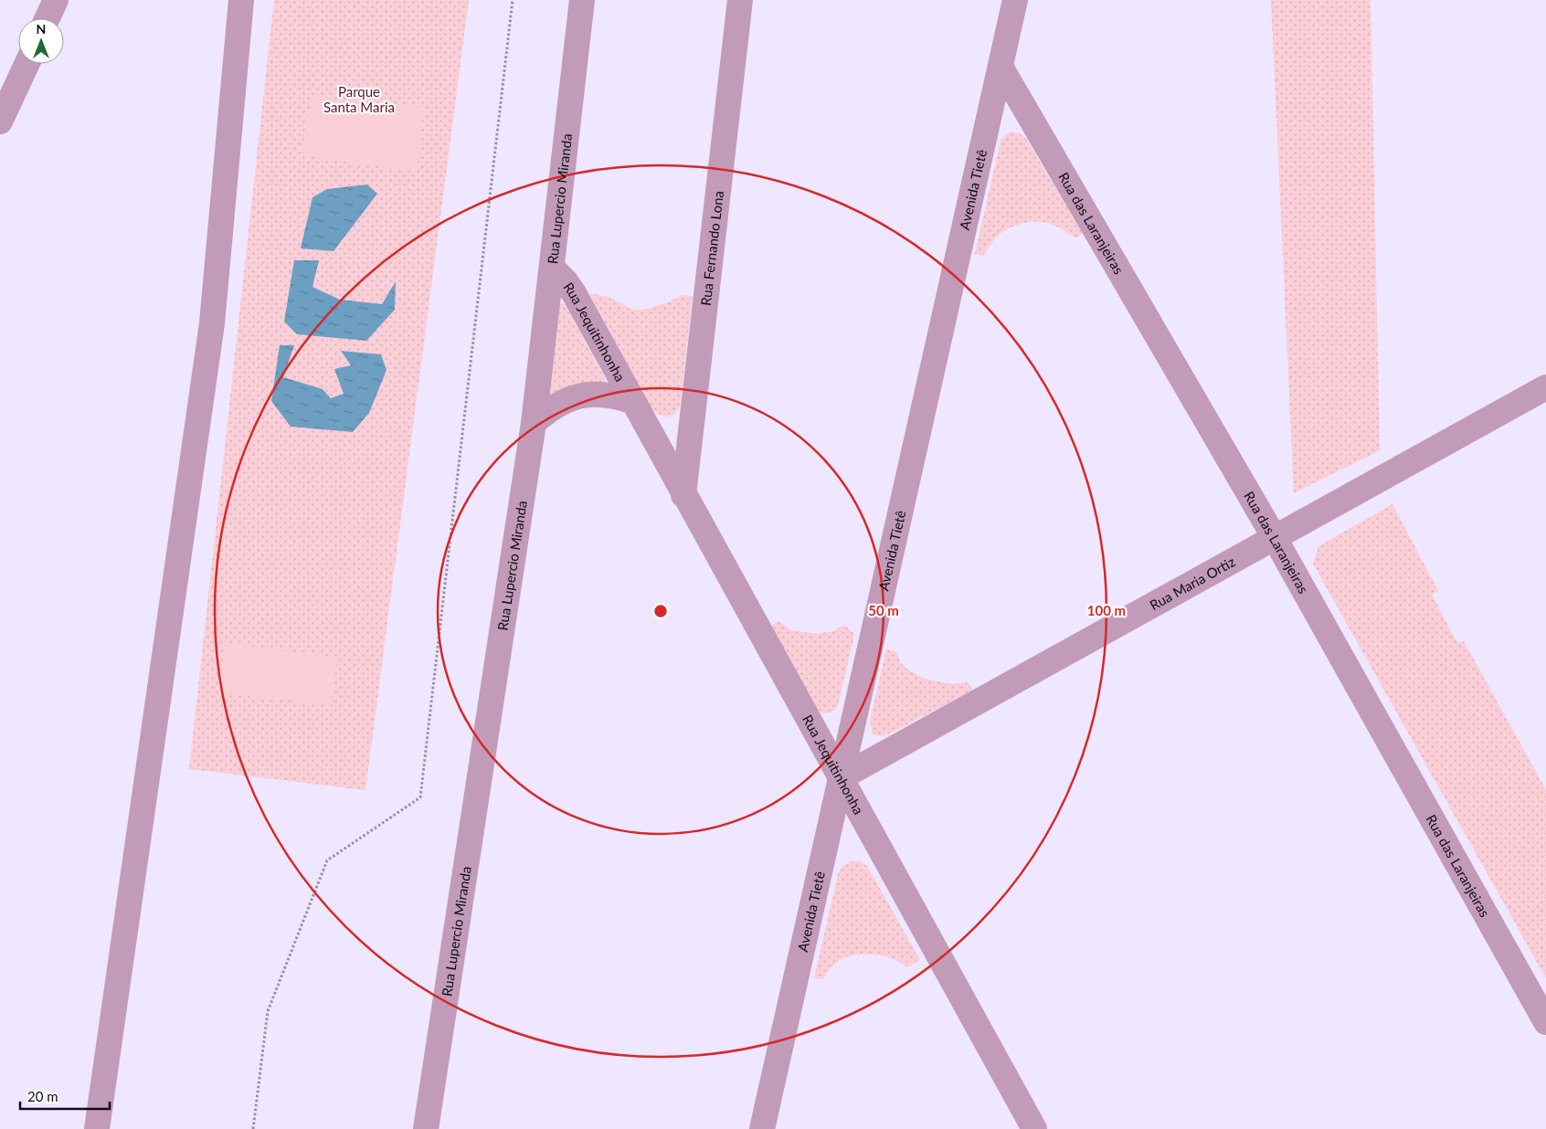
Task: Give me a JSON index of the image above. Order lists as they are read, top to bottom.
{
  "streets": {
    "street": [
      "Avenida Tietê",
      "Rua Lupercio Miranda",
      "Rua das Laranjeiras",
      "Rua Fernando Lona",
      "Rua Jequitinhonha",
      "Rua Maria Ortiz"
    ]
  },
  "crossings": [
    ["Avenida Tietê", "Rua das Laranjeiras"],
    ["Avenida Tietê", "Rua Jequitinhonha"],
    ["Avenida Tietê", "Rua Maria Ortiz"],
    ["Rua Lupercio Miranda", "Rua Jequitinhonha"],
    ["Rua das Laranjeiras", "Rua Maria Ortiz"],
    ["Rua Fernando Lona", "Rua Jequitinhonha"],
    ["Rua Jequitinhonha", "Rua Maria Ortiz"]
  ],
  "parks": ["Parque Santa Maria"],
  "scale_bar": "20 m",
  "north": "top",
  "rings": ["50 m", "100 m"]
}
